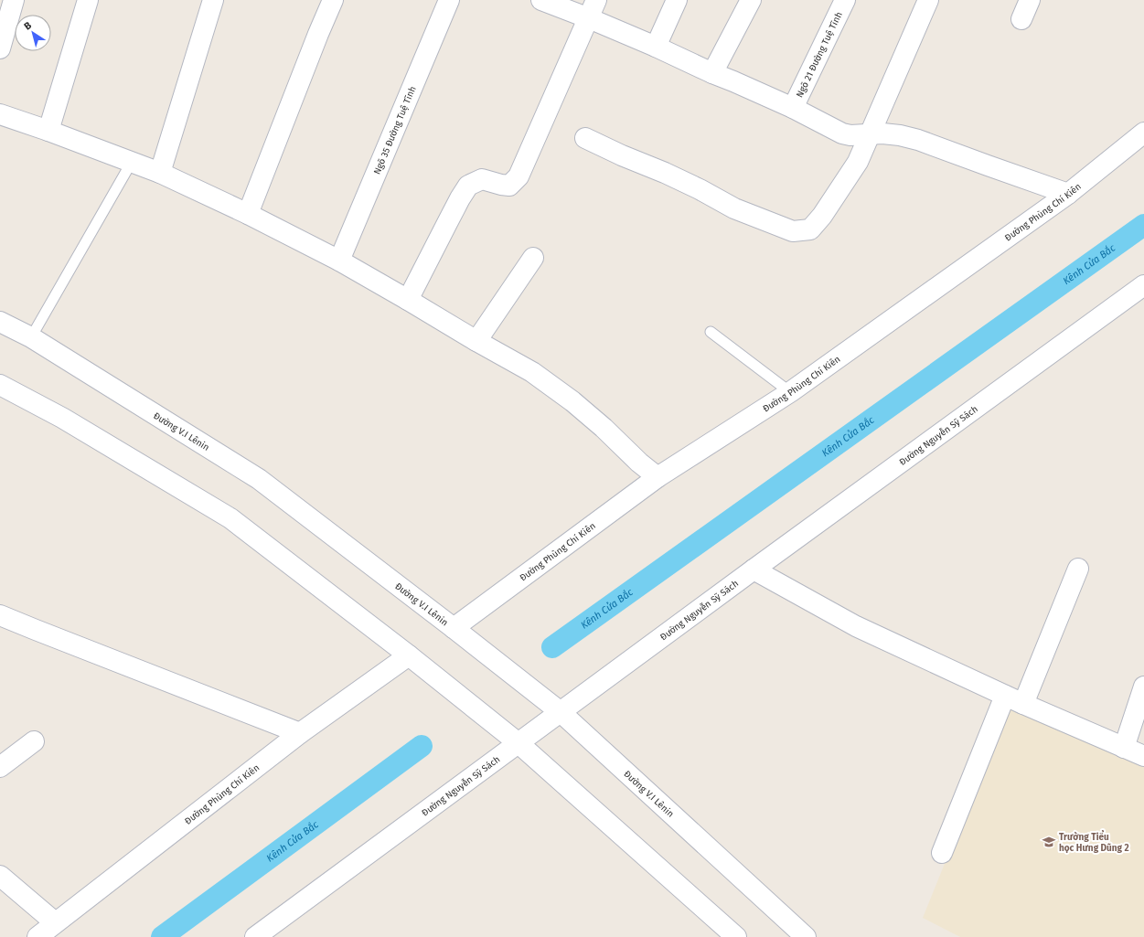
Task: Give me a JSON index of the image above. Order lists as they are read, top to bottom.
{
  "streets": {
    "street": [
      "Ngõ 21 Đường Tuệ Tĩnh",
      "Ngõ 35 Đường Tuệ Tĩnh",
      "Đường Phùng Chí Kiên",
      "Đường V.I Lênin",
      "Đường Nguyễn Sỹ Sách"
    ]
  },
  "crossings": [
    ["Đường Phùng Chí Kiên", "Đường V.I Lênin"],
    ["Đường V.I Lênin", "Đường Nguyễn Sỹ Sách"]
  ],
  "water": ["Kênh Cửa Bắc"],
  "places": {
    "school or university": ["Trường Tiểu học Hưng Dũng 2"]
  },
  "north": "top left"
}
